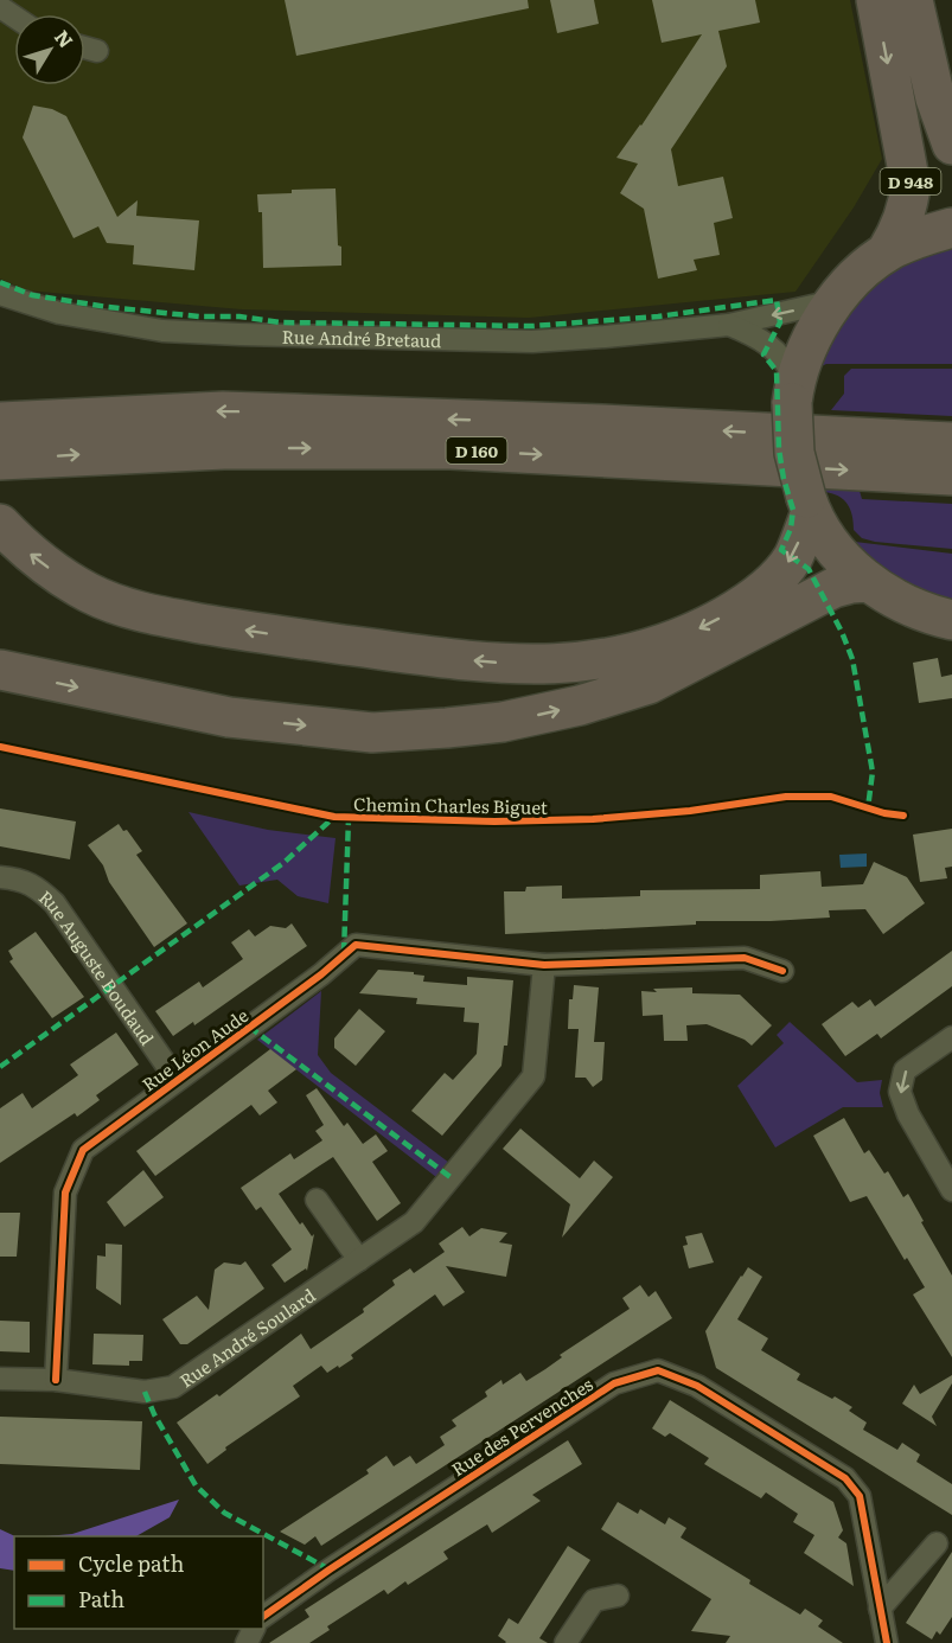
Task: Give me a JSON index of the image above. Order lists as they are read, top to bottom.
{
  "streets": {
    "highway": ["D 948", "D 160"],
    "street": [
      "Rue André Bretaud",
      "Rue Auguste Boudaud",
      "Rue Léon Aude",
      "Rue André Soulard",
      "Rue des Pervenches"
    ],
    "cycle path": ["Chemin Charles Biguet"]
  },
  "crossings": [
    ["Rue Auguste Boudaud", "Rue Léon Aude"],
    ["Rue Léon Aude", "Rue André Soulard"]
  ],
  "legend": ["Cycle path", "Path"],
  "north": "top right"
}
